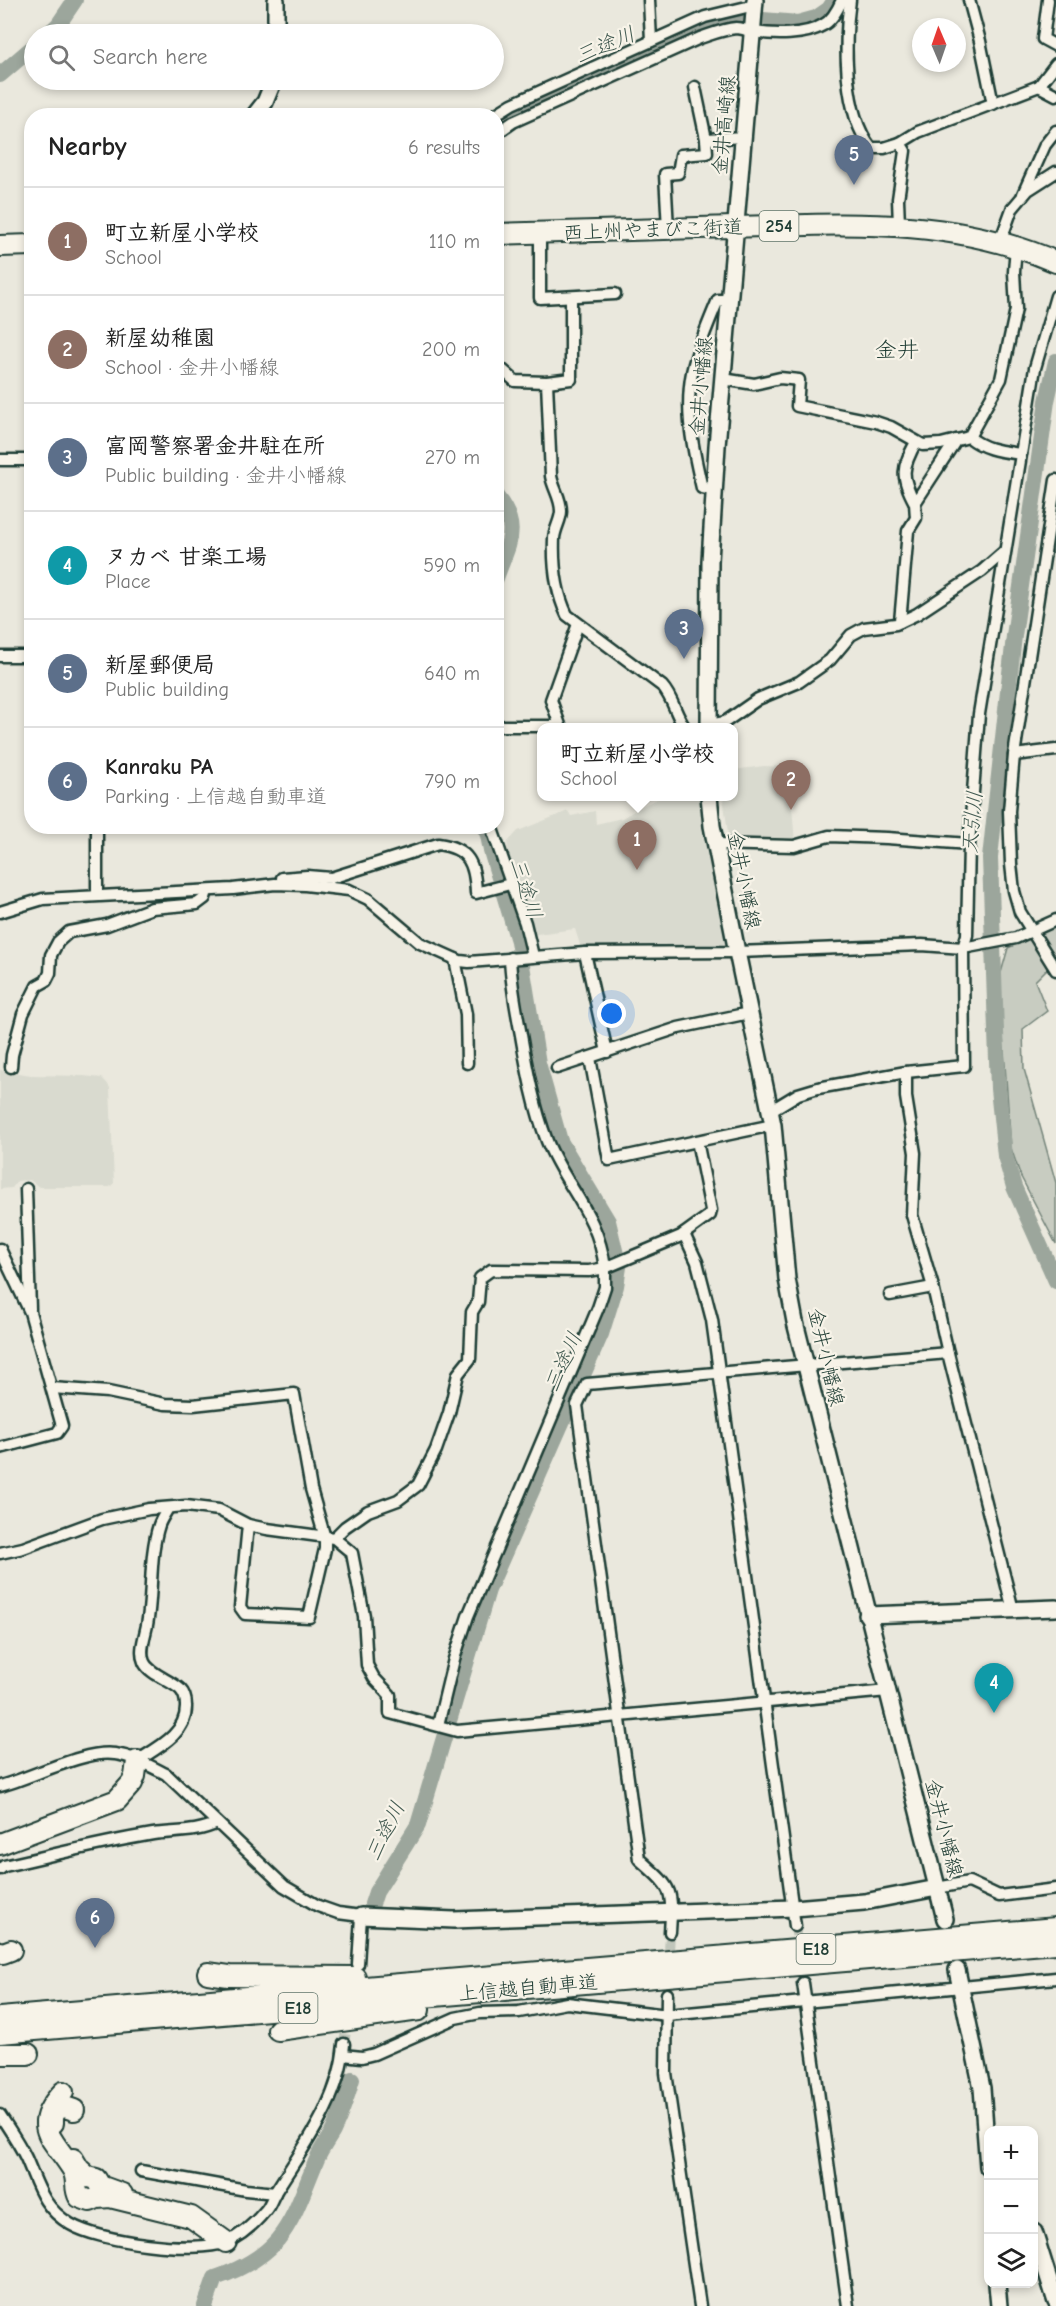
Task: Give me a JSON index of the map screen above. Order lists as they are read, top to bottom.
{
  "streets": {
    "highway": [
      "254",
      "西上州やまびこ街道",
      "E18",
      "上信越自動車道"
    ],
    "main road": ["金井高崎線", "金井小幡線"]
  },
  "crossings": [
    ["金井高崎線", "西上州やまびこ街道"],
    ["金井高崎線", "金井小幡線"],
    ["西上州やまびこ街道", "金井小幡線"]
  ],
  "districts": ["金井"],
  "water": ["三途川", "天引川"],
  "north": "top",
  "page": {
    "search": "Search here",
    "heading": ["Nearby", "6 results"],
    "pins": [
      "5",
      "3",
      "2",
      "1",
      "4",
      "6"
    ],
    "list": [
      {
        "mark": "1",
        "name": "町立新屋小学校",
        "note": "School",
        "value": "110 m"
      },
      {
        "mark": "2",
        "name": "新屋幼稚園",
        "note": "School · 金井小幡線",
        "value": "200 m"
      },
      {
        "mark": "3",
        "name": "富岡警察署金井駐在所",
        "note": "Public building · 金井小幡線",
        "value": "270 m"
      },
      {
        "mark": "4",
        "name": "ヌカベ 甘楽工場",
        "note": "Place",
        "value": "590 m"
      },
      {
        "mark": "5",
        "name": "新屋郵便局",
        "note": "Public building",
        "value": "640 m"
      },
      {
        "mark": "6",
        "name": "Kanraku PA",
        "note": "Parking · 上信越自動車道",
        "value": "790 m"
      }
    ],
    "popup": ["町立新屋小学校", "School"],
    "map_buttons": ["+", "−"]
  }
}
